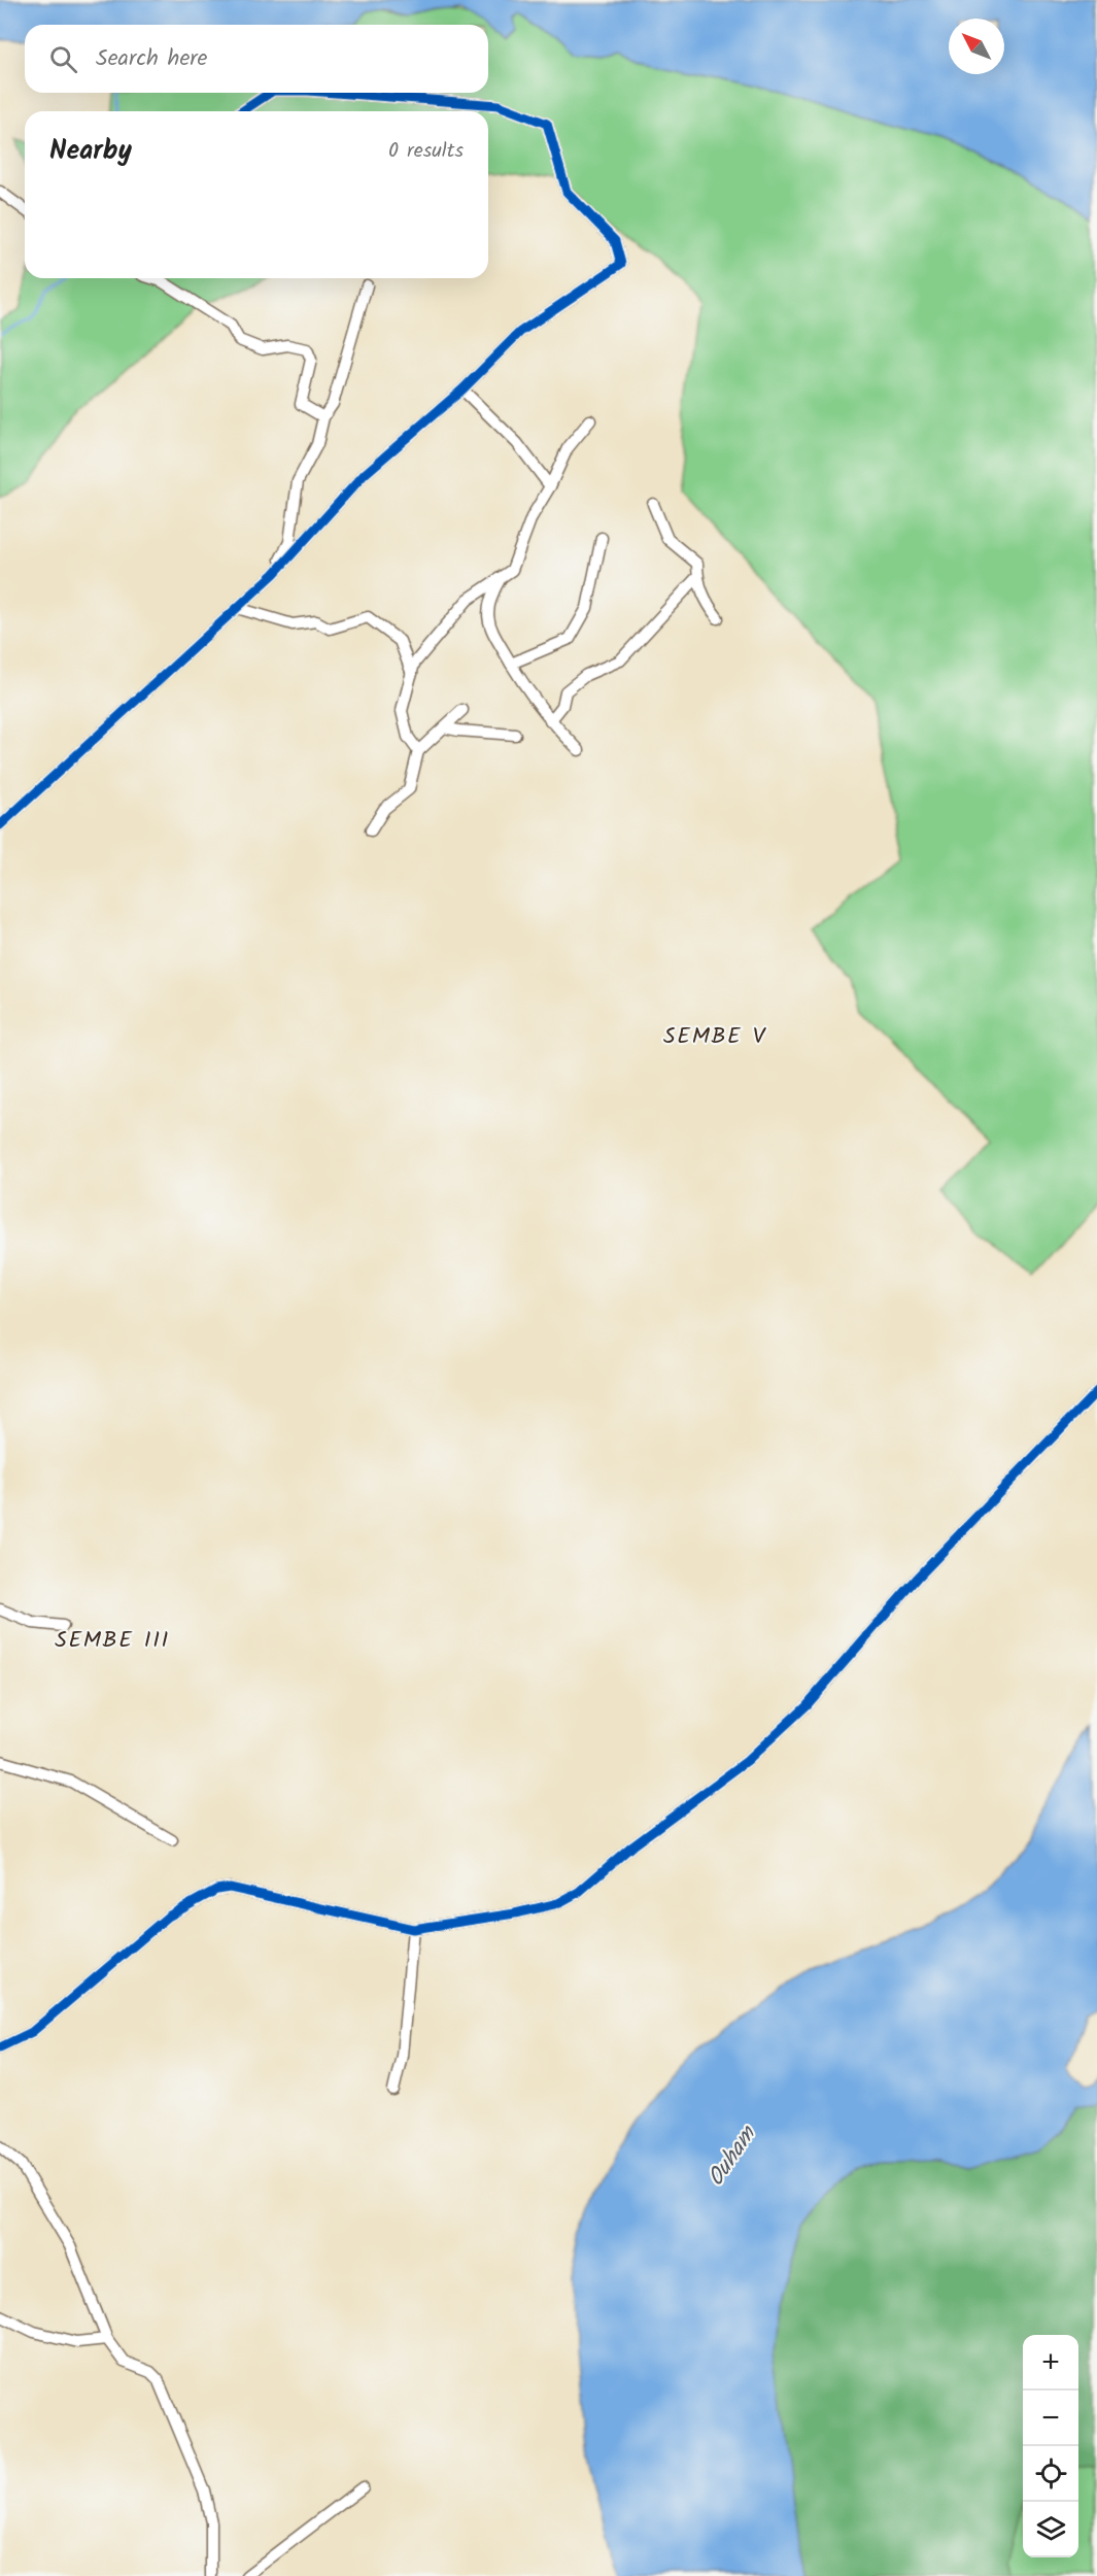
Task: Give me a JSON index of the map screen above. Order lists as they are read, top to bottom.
{
  "districts": ["SEMBE V", "SEMBE III"],
  "water": ["Ouham"],
  "north": "top left",
  "page": {
    "search": "Search here",
    "heading": ["Nearby", "0 results"],
    "map_buttons": ["+", "−"]
  }
}
